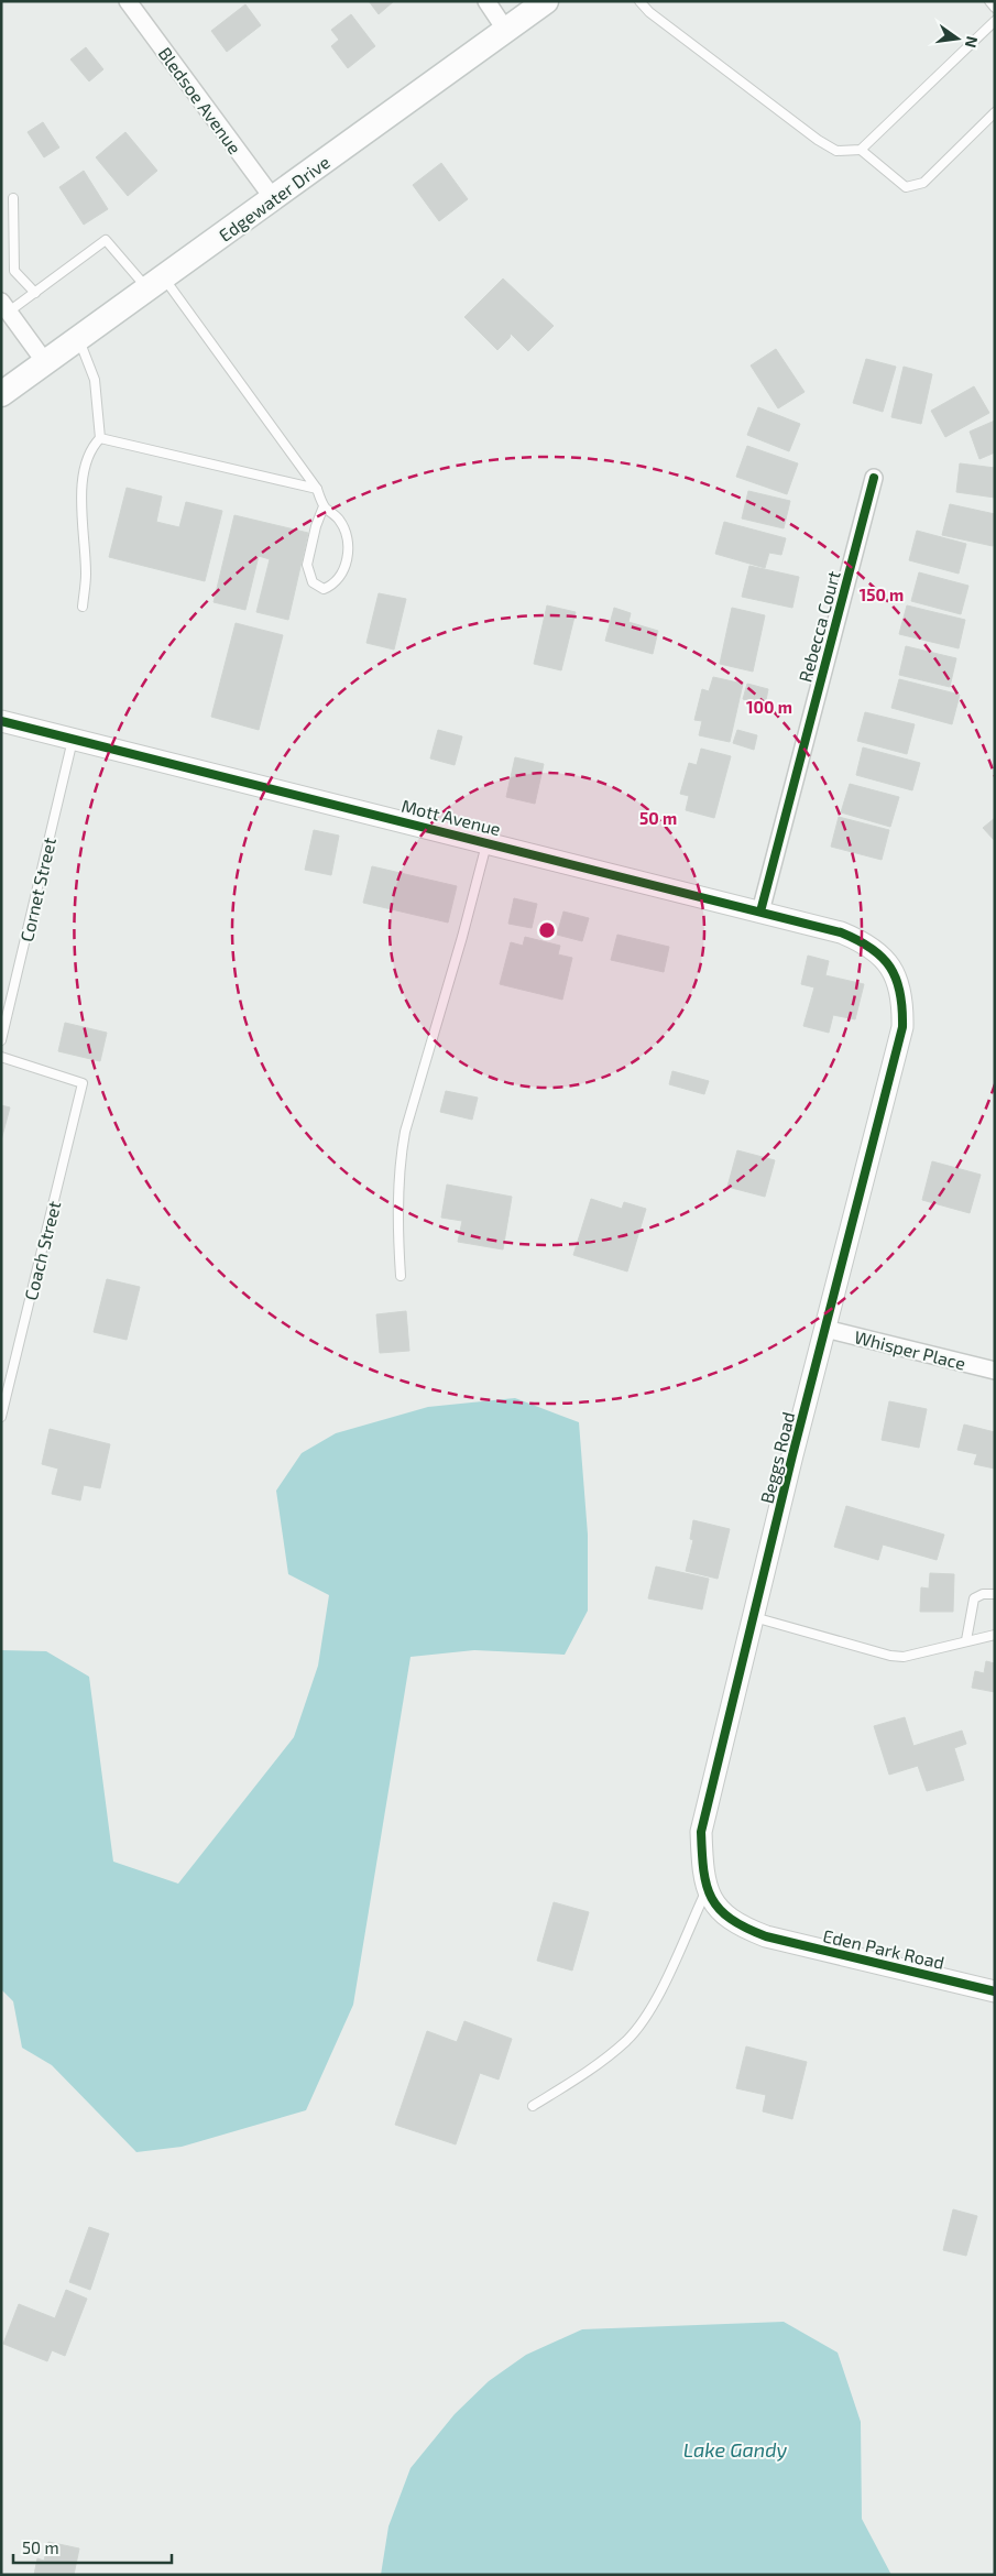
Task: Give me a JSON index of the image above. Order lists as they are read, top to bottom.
{
  "streets": {
    "main road": ["Edgewater Drive"],
    "street": [
      "Bledsoe Avenue",
      "Rebecca Court",
      "Mott Avenue",
      "Whisper Place",
      "Beggs Road",
      "Eden Park Road"
    ],
    "lane": ["Cornet Street", "Coach Street"]
  },
  "crossings": [
    ["Bledsoe Avenue", "Edgewater Drive"],
    ["Rebecca Court", "Mott Avenue"],
    ["Mott Avenue", "Cornet Street"],
    ["Mott Avenue", "Beggs Road"],
    ["Whisper Place", "Beggs Road"],
    ["Beggs Road", "Eden Park Road"]
  ],
  "water": ["Lake Gandy"],
  "scale_bar": "50 m",
  "north": "right",
  "rings": ["150 m", "100 m", "50 m"]
}
